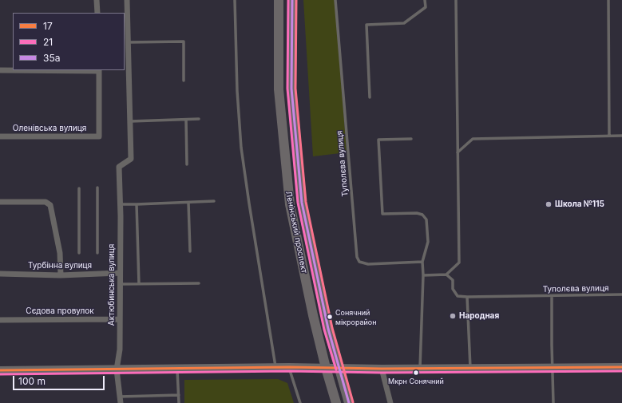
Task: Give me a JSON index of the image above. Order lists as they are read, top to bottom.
{
  "streets": {
    "main road": ["Ленінський проспект"],
    "street": [
      "Оленівська вулиця",
      "Турбінна вулиця",
      "Актюбинська вулиця",
      "Сєдова провулок"
    ],
    "lane": ["Туполєва вулиця"]
  },
  "crossings": [
    ["Турбінна вулиця", "Актюбинська вулиця"],
    ["Актюбинська вулиця", "Сєдова провулок"]
  ],
  "places": [
    "Школа №115",
    "Народная",
    "Сонячний мікрорайон",
    "Мкрн Сонячний"
  ],
  "lines": ["transit line 21", "transit line 35а", "transit line 17"],
  "legend": ["17", "21", "35а"],
  "scale_bar": "100 m"
}
